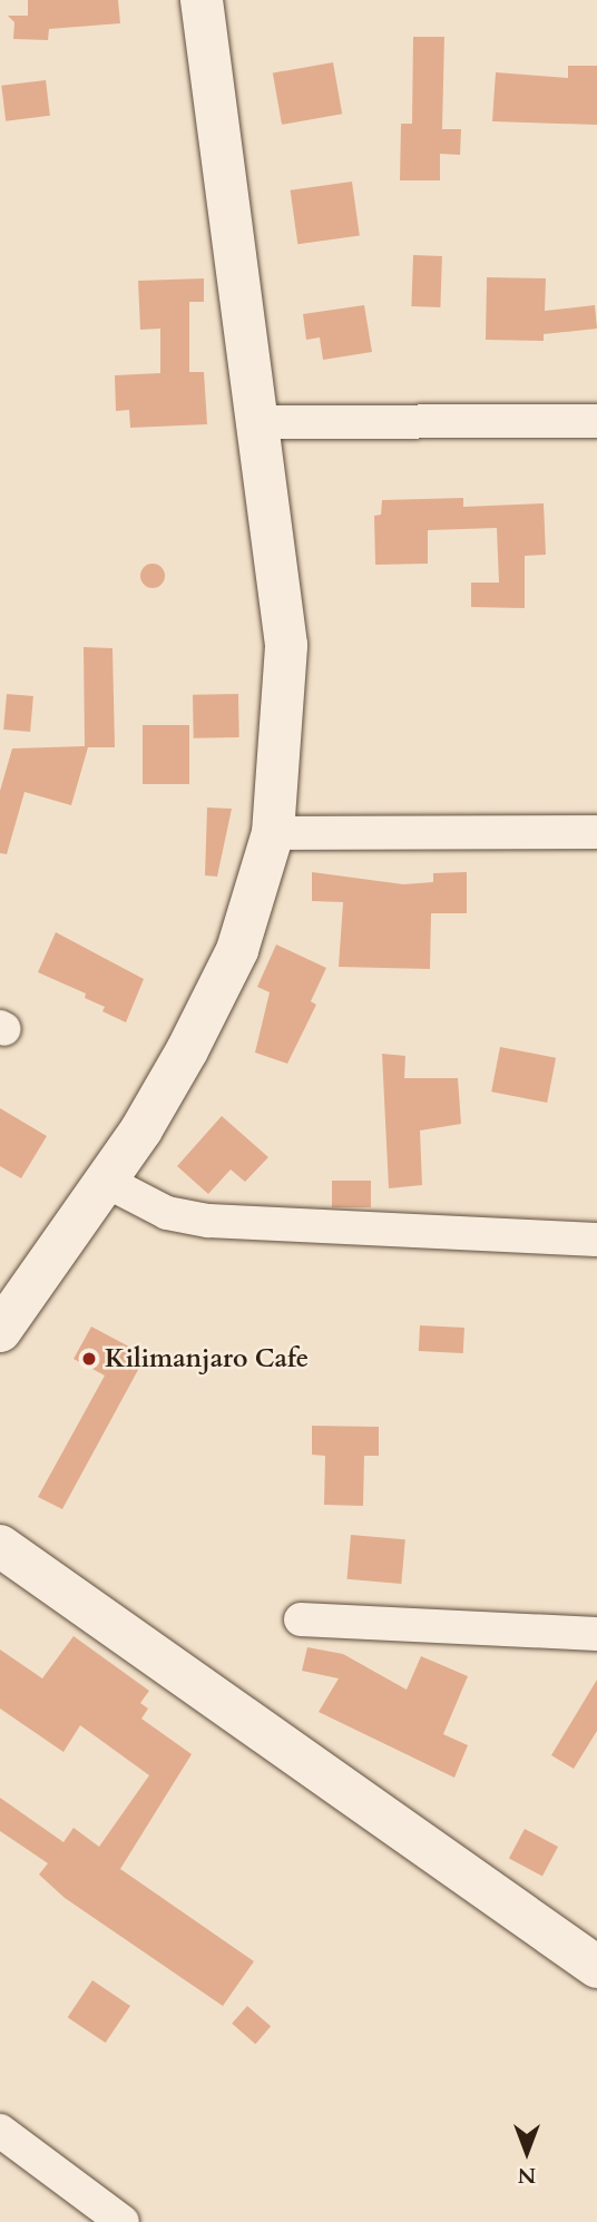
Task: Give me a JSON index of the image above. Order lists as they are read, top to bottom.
{
  "places": ["Kilimanjaro Cafe"],
  "north": "bottom"
}
